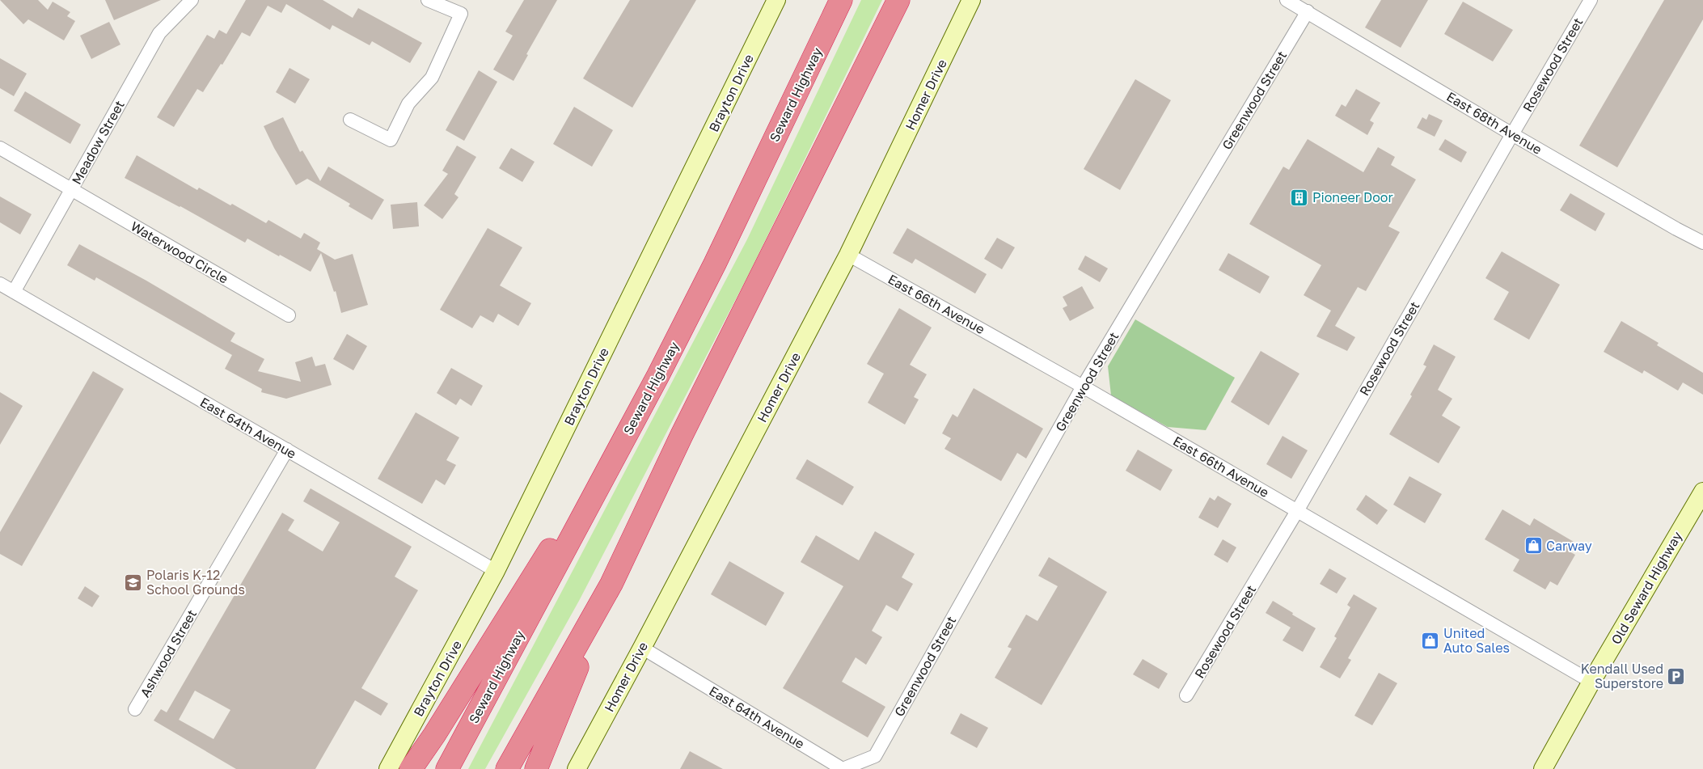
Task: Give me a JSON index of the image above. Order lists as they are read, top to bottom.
{
  "streets": {
    "highway": ["Seward Highway"],
    "street": [
      "Rosewood Street",
      "Brayton Drive",
      "Homer Drive",
      "Greenwood Street",
      "East 68th Avenue",
      "Meadow Street",
      "Waterwood Circle",
      "East 66th Avenue",
      "East 64th Avenue",
      "Old Seward Highway",
      "Ashwood Street"
    ]
  },
  "crossings": [
    ["Rosewood Street", "East 68th Avenue"],
    ["Rosewood Street", "East 66th Avenue"],
    ["Brayton Drive", "East 64th Avenue"],
    ["Homer Drive", "East 66th Avenue"],
    ["Homer Drive", "East 64th Avenue"],
    ["Greenwood Street", "East 68th Avenue"],
    ["Greenwood Street", "East 66th Avenue"],
    ["Greenwood Street", "East 64th Avenue"],
    ["Meadow Street", "Waterwood Circle"],
    ["Meadow Street", "East 64th Avenue"],
    ["East 66th Avenue", "Old Seward Highway"],
    ["East 64th Avenue", "Ashwood Street"]
  ],
  "places": {
    "building": ["Pioneer Door"],
    "shop": ["Carway", "United Auto Sales"],
    "school or university": ["Polaris K-12 School Grounds"],
    "parking": ["Kendall Used Superstore"]
  }
}
